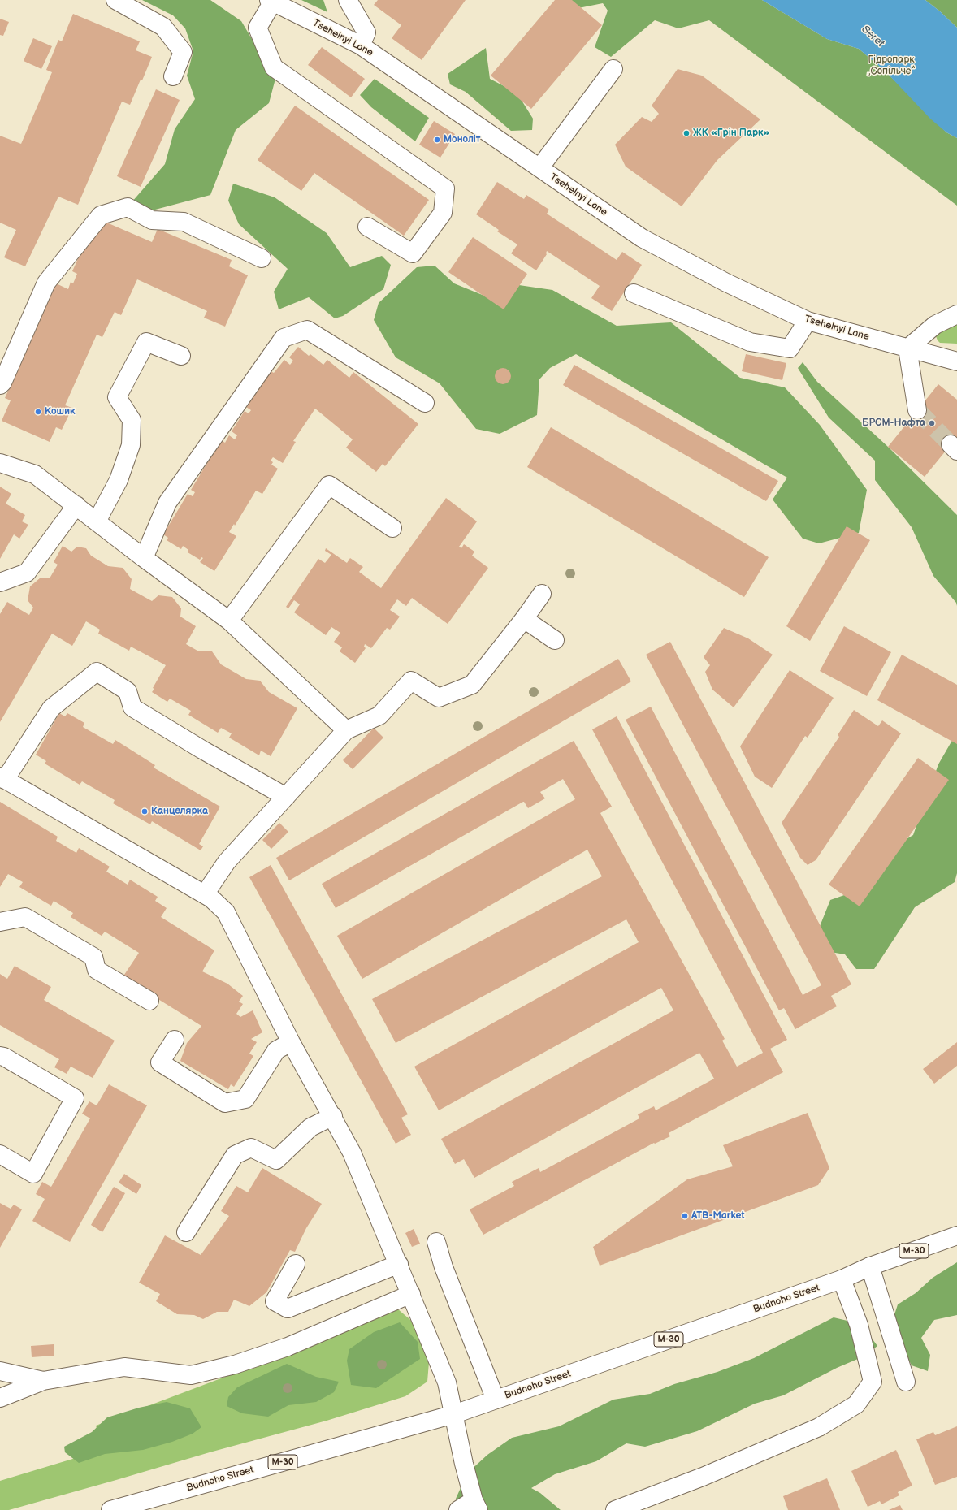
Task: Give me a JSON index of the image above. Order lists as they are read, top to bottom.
{
  "streets": {
    "main road": ["Tsehelnyi Lane", "М-30", "Budnoho Street"]
  },
  "water": ["Seret"],
  "parks": ["Гідропарк „Сопільче“"],
  "places": [
    "ЖК «Грін Парк»",
    "Моноліт",
    "Кошик",
    "БРСМ-Нафта",
    "Канцелярка",
    "ATB-Market"
  ]
}
